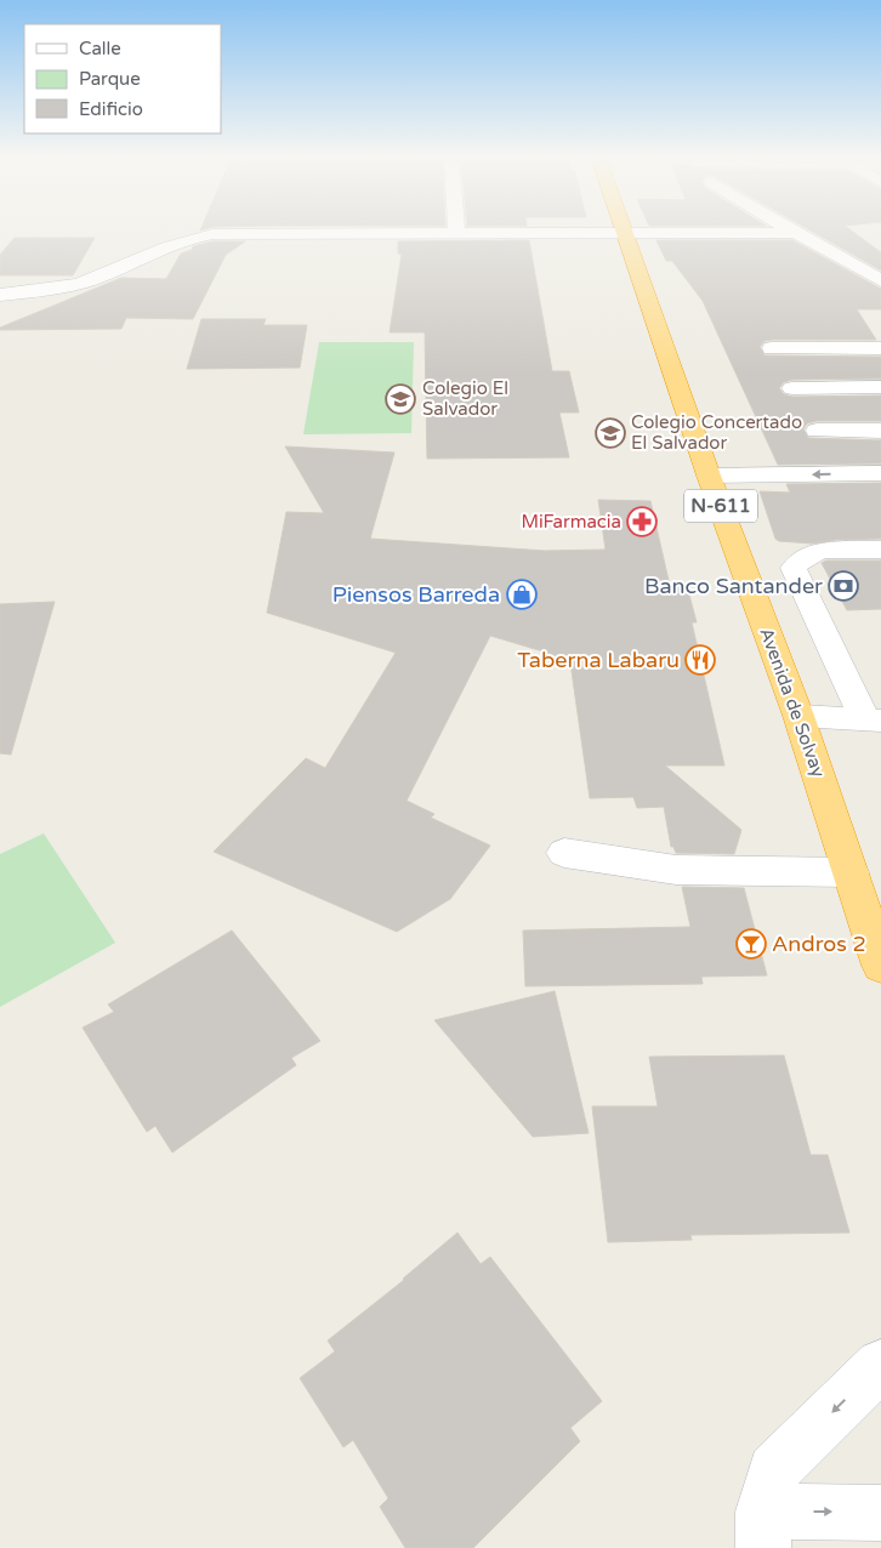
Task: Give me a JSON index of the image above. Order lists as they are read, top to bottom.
{
  "streets": {
    "highway": ["N-611", "Avenida de Solvay"]
  },
  "places": {
    "school or university": ["Colegio El Salvador", "Colegio Concertado El Salvador"],
    "pharmacy": ["MiFarmacia"],
    "bank": ["Banco Santander"],
    "shop": ["Piensos Barreda"],
    "restaurant": ["Taberna Labaru"],
    "bar": ["Andros 2"]
  },
  "legend": ["Calle", "Parque", "Edificio"]
}
